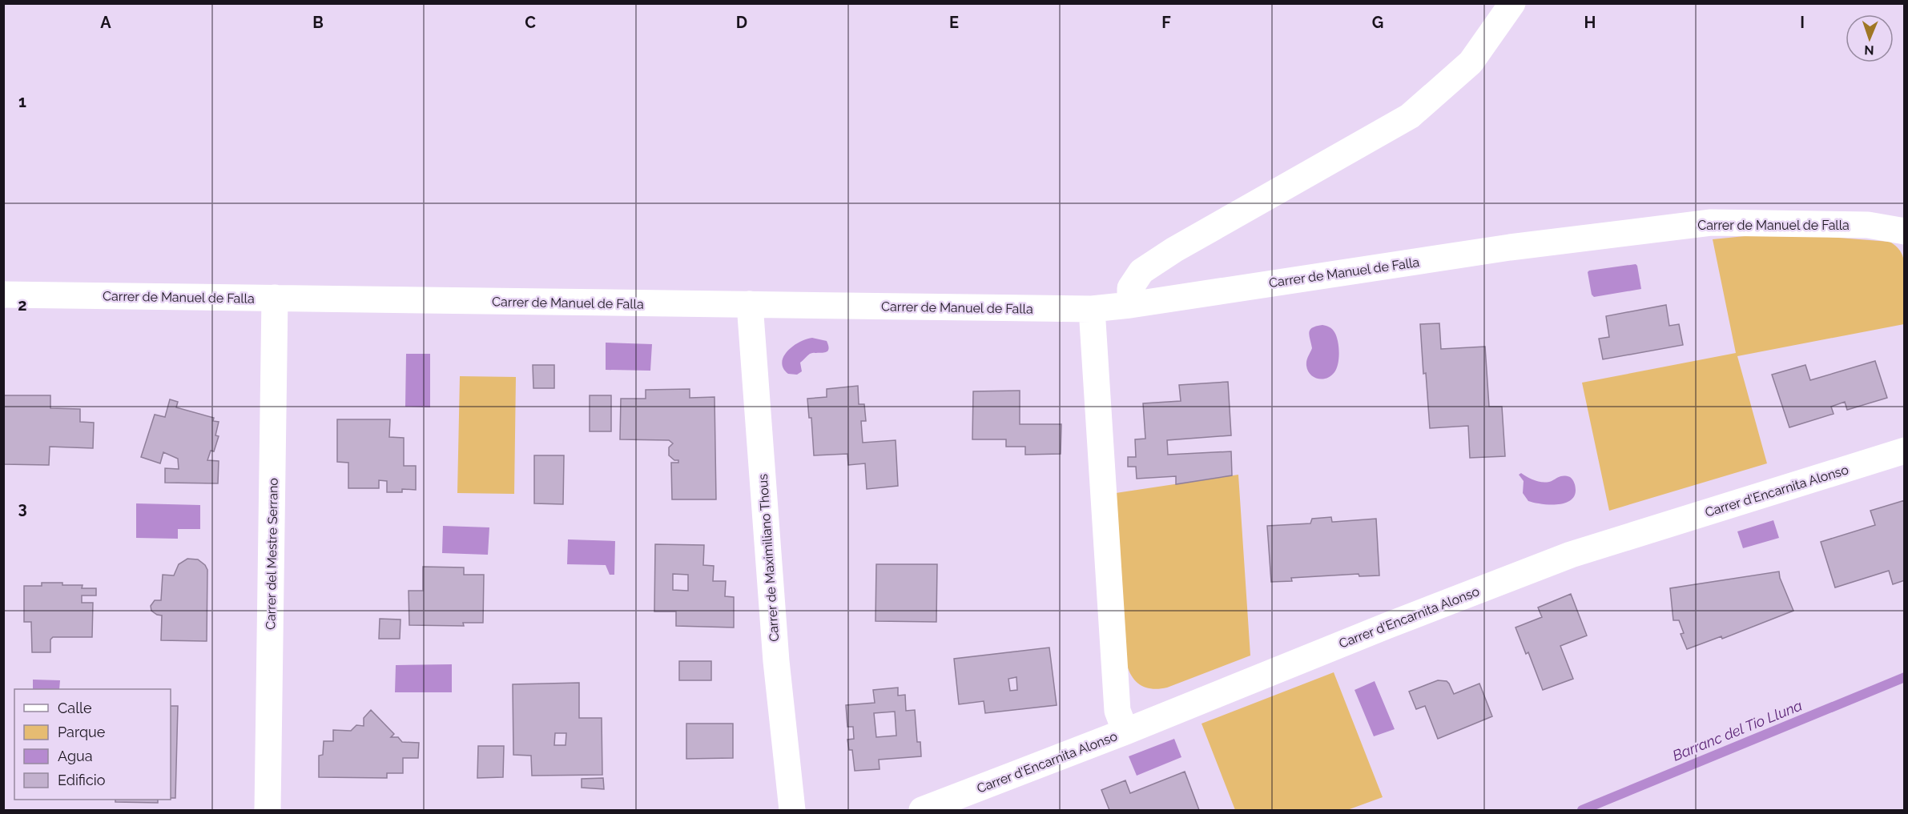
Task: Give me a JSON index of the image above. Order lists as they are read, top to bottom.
{
  "streets": {
    "street": [
      "Carrer de Manuel de Falla",
      "Carrer d'Encarnita Alonso",
      "Carrer del Mestre Serrano",
      "Carrer de Maximiliano Thous"
    ]
  },
  "crossings": [
    ["Carrer de Manuel de Falla", "Carrer del Mestre Serrano"],
    ["Carrer de Manuel de Falla", "Carrer de Maximiliano Thous"]
  ],
  "water": ["Barranc del Tio Lluna"],
  "legend": [
    "Calle",
    "Parque",
    "Agua",
    "Edificio"
  ],
  "north": "bottom",
  "grid": {
    "columns": [
      "A",
      "B",
      "C",
      "D",
      "E",
      "F",
      "G",
      "H",
      "I"
    ],
    "rows": ["1", "2", "3"]
  }
}
